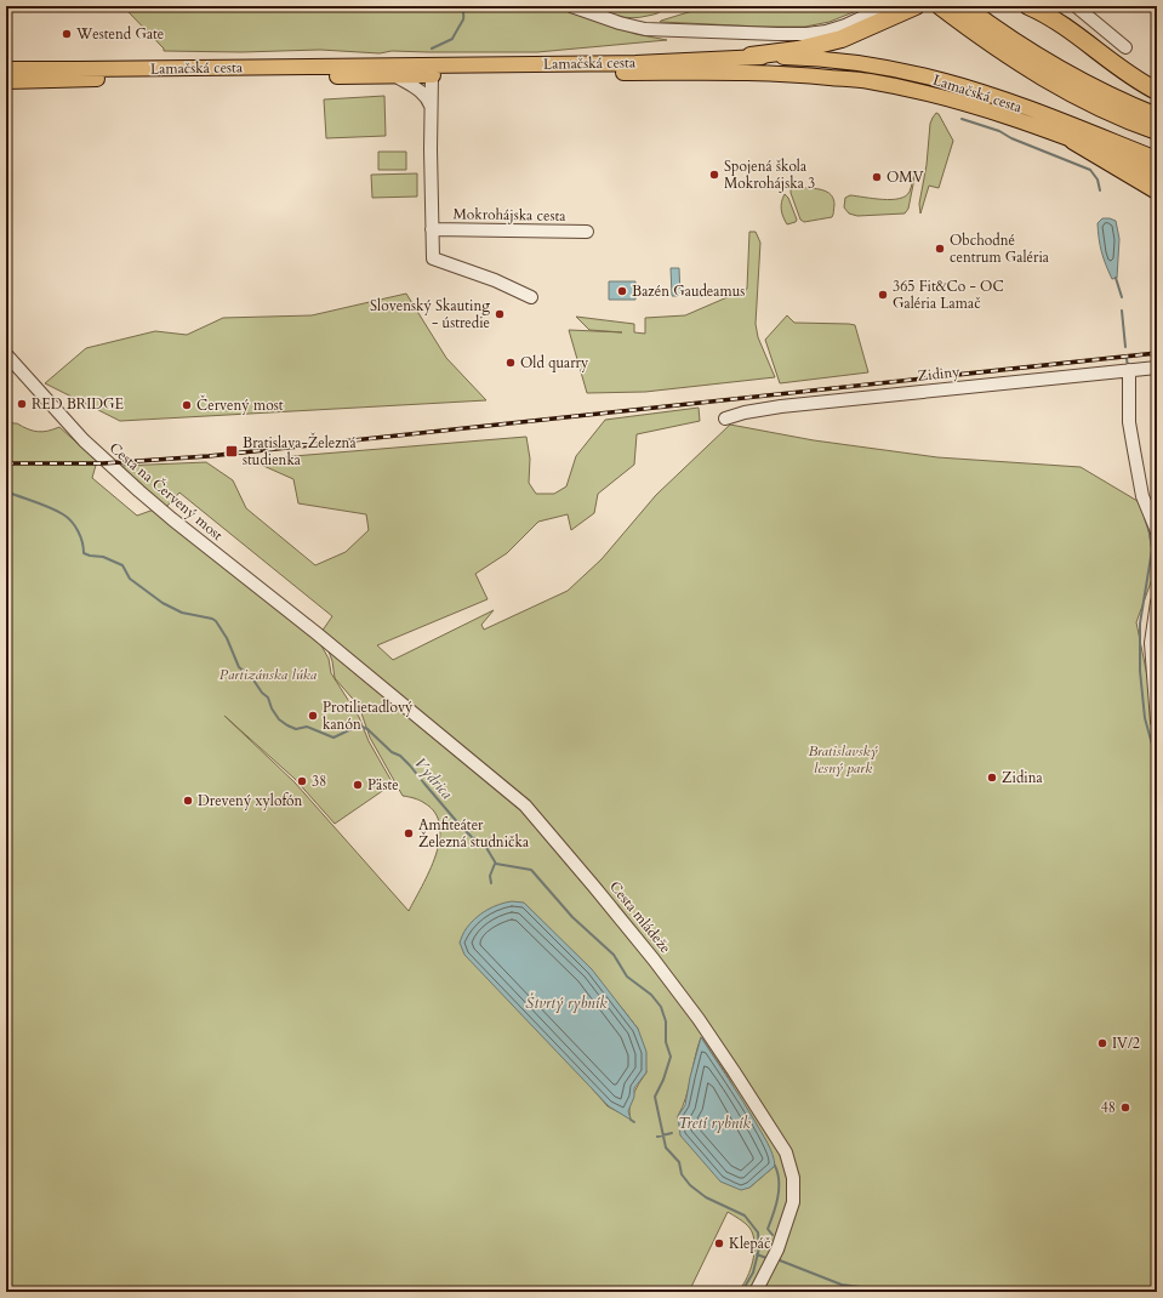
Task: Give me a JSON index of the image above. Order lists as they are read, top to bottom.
{
  "streets": {
    "main road": ["Lamačská cesta"],
    "street": [
      "Mokrohájska cesta",
      "Zidiny",
      "Cesta na Červený most",
      "Cesta mládeže"
    ]
  },
  "crossings": [
    ["Lamačská cesta", "Mokrohájska cesta"],
    ["Cesta na Červený most", "Cesta mládeže"]
  ],
  "water": ["Vydrica", "Štvrtý rybník", "Tretí rybník"],
  "parks": ["Partizánska lúka", "Bratislavský lesný park"],
  "places": {
    "other": [
      "Westend Gate",
      "Spojená škola Mokrohájska 3",
      "OMV",
      "Obchodné centrum Galéria",
      "Bazén Gaudeamus",
      "365 Fit&Co - OC Galéria Lamač",
      "Slovenský Skauting - ústredie",
      "Old quarry",
      "RED BRIDGE",
      "Červený most",
      "Protilietadlový kanón",
      "Zidina",
      "38",
      "Päste",
      "Drevený xylofón",
      "Amfiteáter Železná studnička",
      "IV/2",
      "48",
      "Klepáč"
    ],
    "transit": ["Bratislava-Železná studienka"]
  }
}
